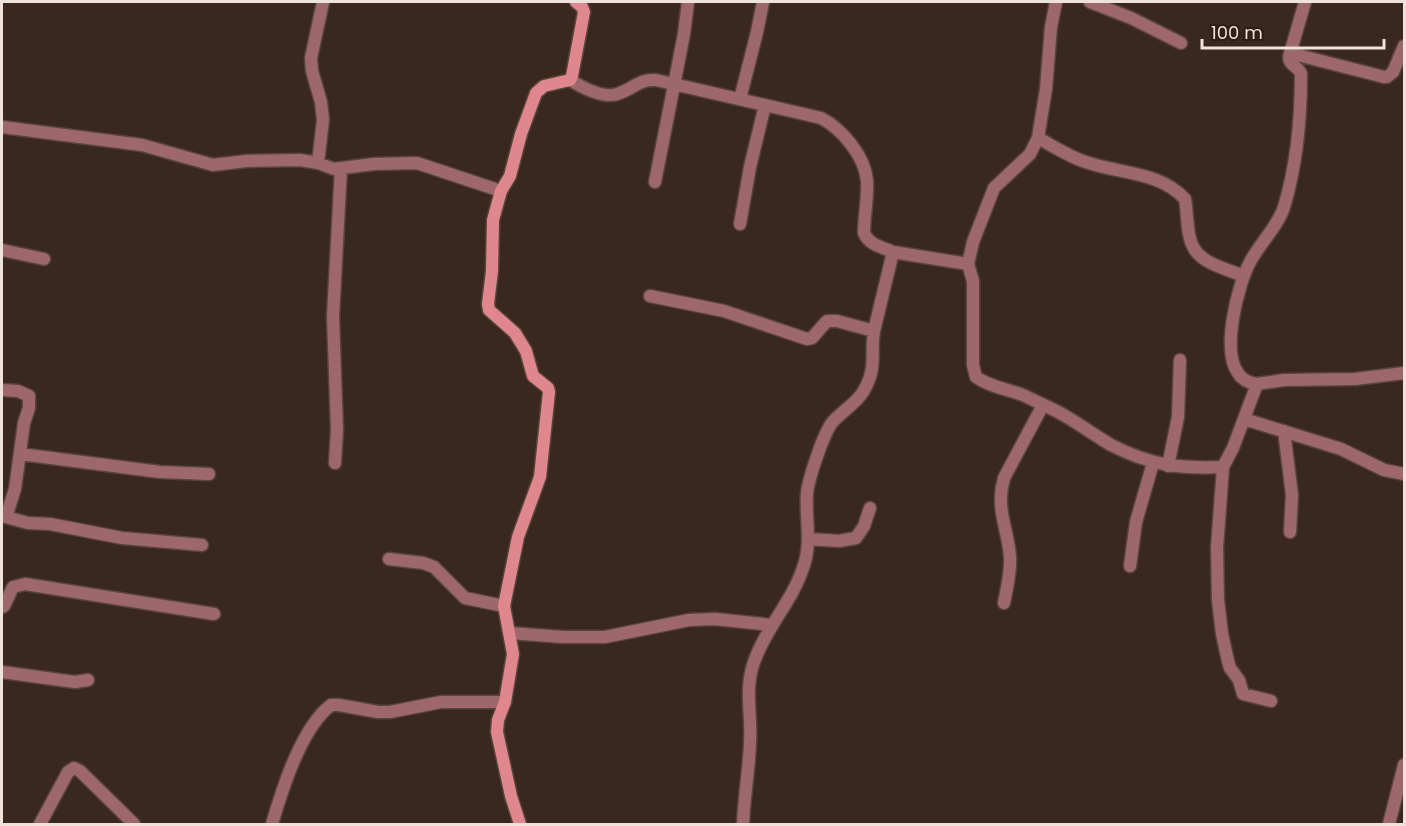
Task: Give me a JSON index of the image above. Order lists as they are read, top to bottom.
{
  "scale_bar": "100 m"
}
